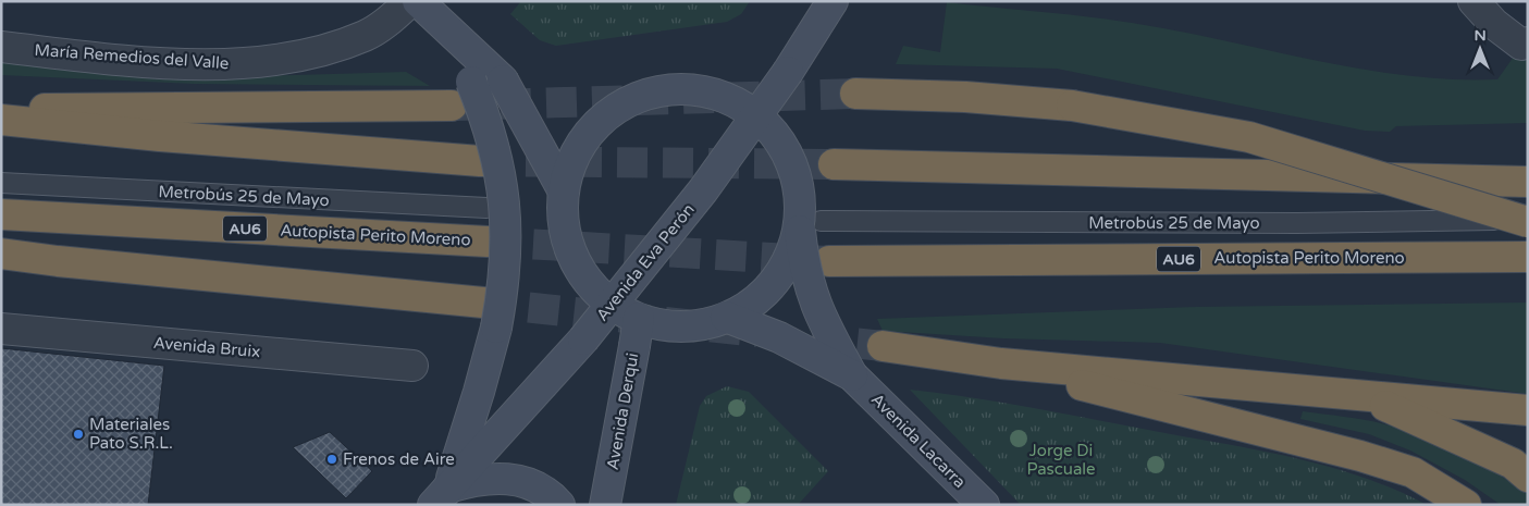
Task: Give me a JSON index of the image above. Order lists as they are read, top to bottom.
{
  "streets": {
    "highway": ["AU6", "Autopista Perito Moreno"],
    "main road": ["Avenida Eva Perón", "Avenida Derqui", "Avenida Lacarra"],
    "street": ["María Remedios del Valle", "Avenida Bruix"],
    "lane": ["Metrobús 25 de Mayo"]
  },
  "crossings": [
    ["Metrobús 25 de Mayo", "Avenida Lacarra"]
  ],
  "parks": ["Jorge Di Pascuale"],
  "places": ["Materiales Pato S.R.L.", "Frenos de Aire"],
  "north": "top"
}
